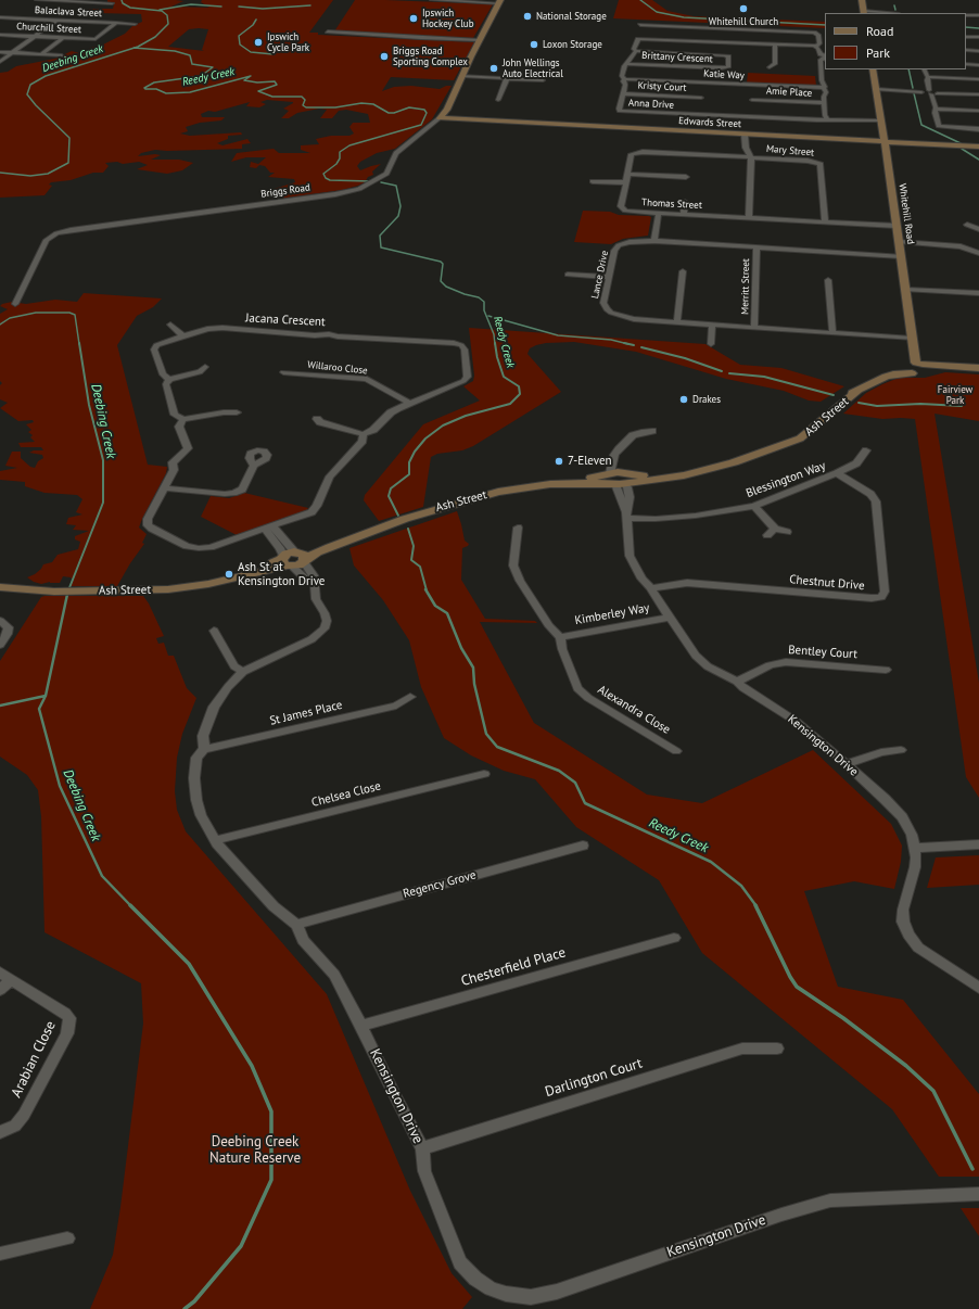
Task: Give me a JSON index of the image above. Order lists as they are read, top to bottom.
{
  "streets": {
    "main road": [
      "Edwards Street",
      "Briggs Road",
      "Whitehill Road",
      "Ash Street"
    ],
    "street": [
      "Balaclava Street",
      "Churchill Street",
      "Brittany Crescent",
      "Katie Way",
      "Kristy Court",
      "Amie Place",
      "Anna Drive",
      "Mary Street",
      "Thomas Street",
      "Lance Drive",
      "Merritt Street",
      "Jacana Crescent",
      "Willaroo Close",
      "Blessington Way",
      "Chestnut Drive",
      "Kimberley Way",
      "Bentley Court",
      "Alexandra Close",
      "St James Place",
      "Kensington Drive",
      "Chelsea Close",
      "Regency Grove",
      "Chesterfield Place",
      "Arabian Close",
      "Darlington Court"
    ]
  },
  "crossings": [
    ["Balaclava Street", "Churchill Street"],
    ["Brittany Crescent", "Anna Drive"],
    ["Katie Way", "Anna Drive"],
    ["Kristy Court", "Anna Drive"],
    ["Anna Drive", "Whitehill Road"],
    ["Edwards Street", "Mary Street"],
    ["Edwards Street", "Briggs Road"],
    ["Edwards Street", "Whitehill Road"],
    ["Mary Street", "Thomas Street"],
    ["Thomas Street", "Whitehill Road"],
    ["Whitehill Road", "Lance Drive"],
    ["Whitehill Road", "Ash Street"],
    ["Lance Drive", "Merritt Street"],
    ["Jacana Crescent", "Willaroo Close"],
    ["Ash Street", "Kensington Drive"],
    ["Blessington Way", "Chestnut Drive"],
    ["Blessington Way", "Kensington Drive"],
    ["Chestnut Drive", "Kensington Drive"],
    ["Kimberley Way", "Alexandra Close"],
    ["Kimberley Way", "Kensington Drive"],
    ["Bentley Court", "Kensington Drive"],
    ["St James Place", "Kensington Drive"],
    ["Kensington Drive", "Chelsea Close"],
    ["Kensington Drive", "Regency Grove"],
    ["Kensington Drive", "Chesterfield Place"],
    ["Kensington Drive", "Darlington Court"]
  ],
  "water": ["Deebing Creek", "Reedy Creek"],
  "parks": ["Fairview Park", "Deebing Creek Nature Reserve"],
  "places": [
    "Whitehill Church",
    "National Storage",
    "Ipswich Hockey Club",
    "Ipswich Cycle Park",
    "Loxon Storage",
    "Briggs Road Sporting Complex",
    "John Wellings Auto Electrical",
    "Drakes",
    "7-Eleven",
    "Ash St at Kensington Drive"
  ],
  "legend": ["Road", "Park"]
}
